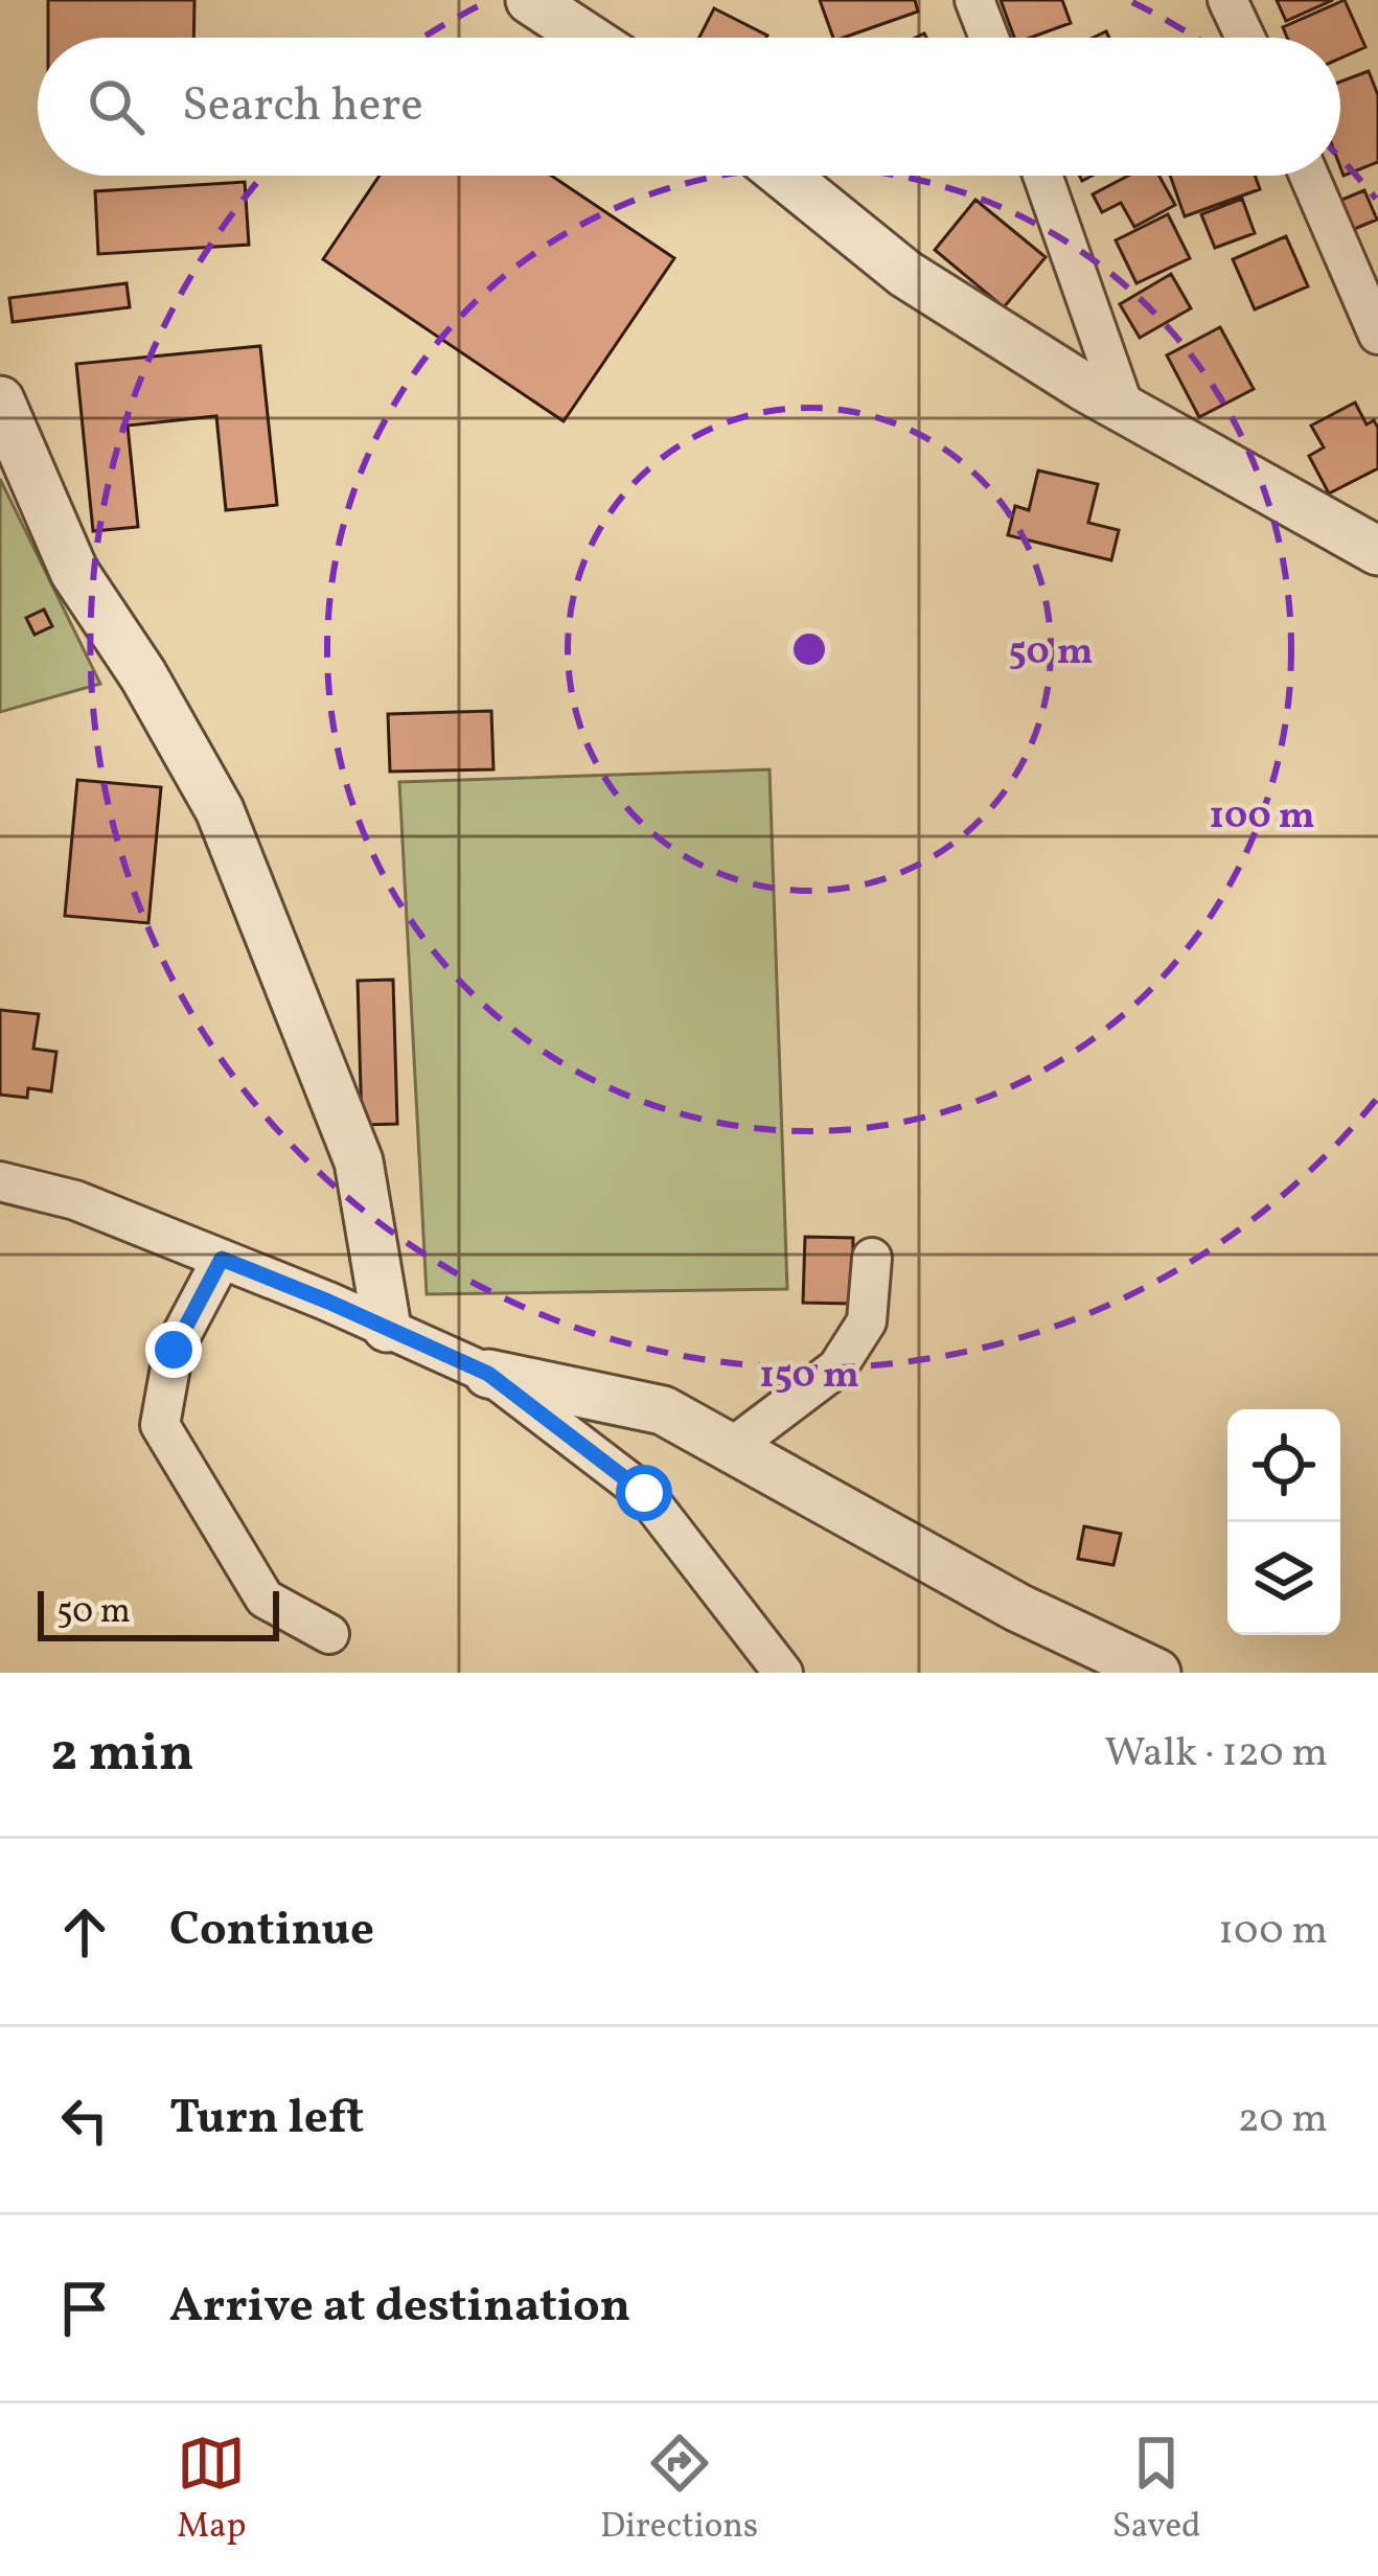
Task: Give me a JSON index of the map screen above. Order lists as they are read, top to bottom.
{
  "scale_bar": "50 m",
  "page": {
    "search": "Search here",
    "scale": "50 m",
    "heading": ["2 min", "Walk · 120 m"],
    "list": [
      ["Continue", "100 m"],
      ["Turn left", "20 m"],
      "Arrive at destination"
    ],
    "nav": ["Map", "Directions", "Saved"]
  },
  "rings": ["50 m", "100 m", "150 m"]
}
